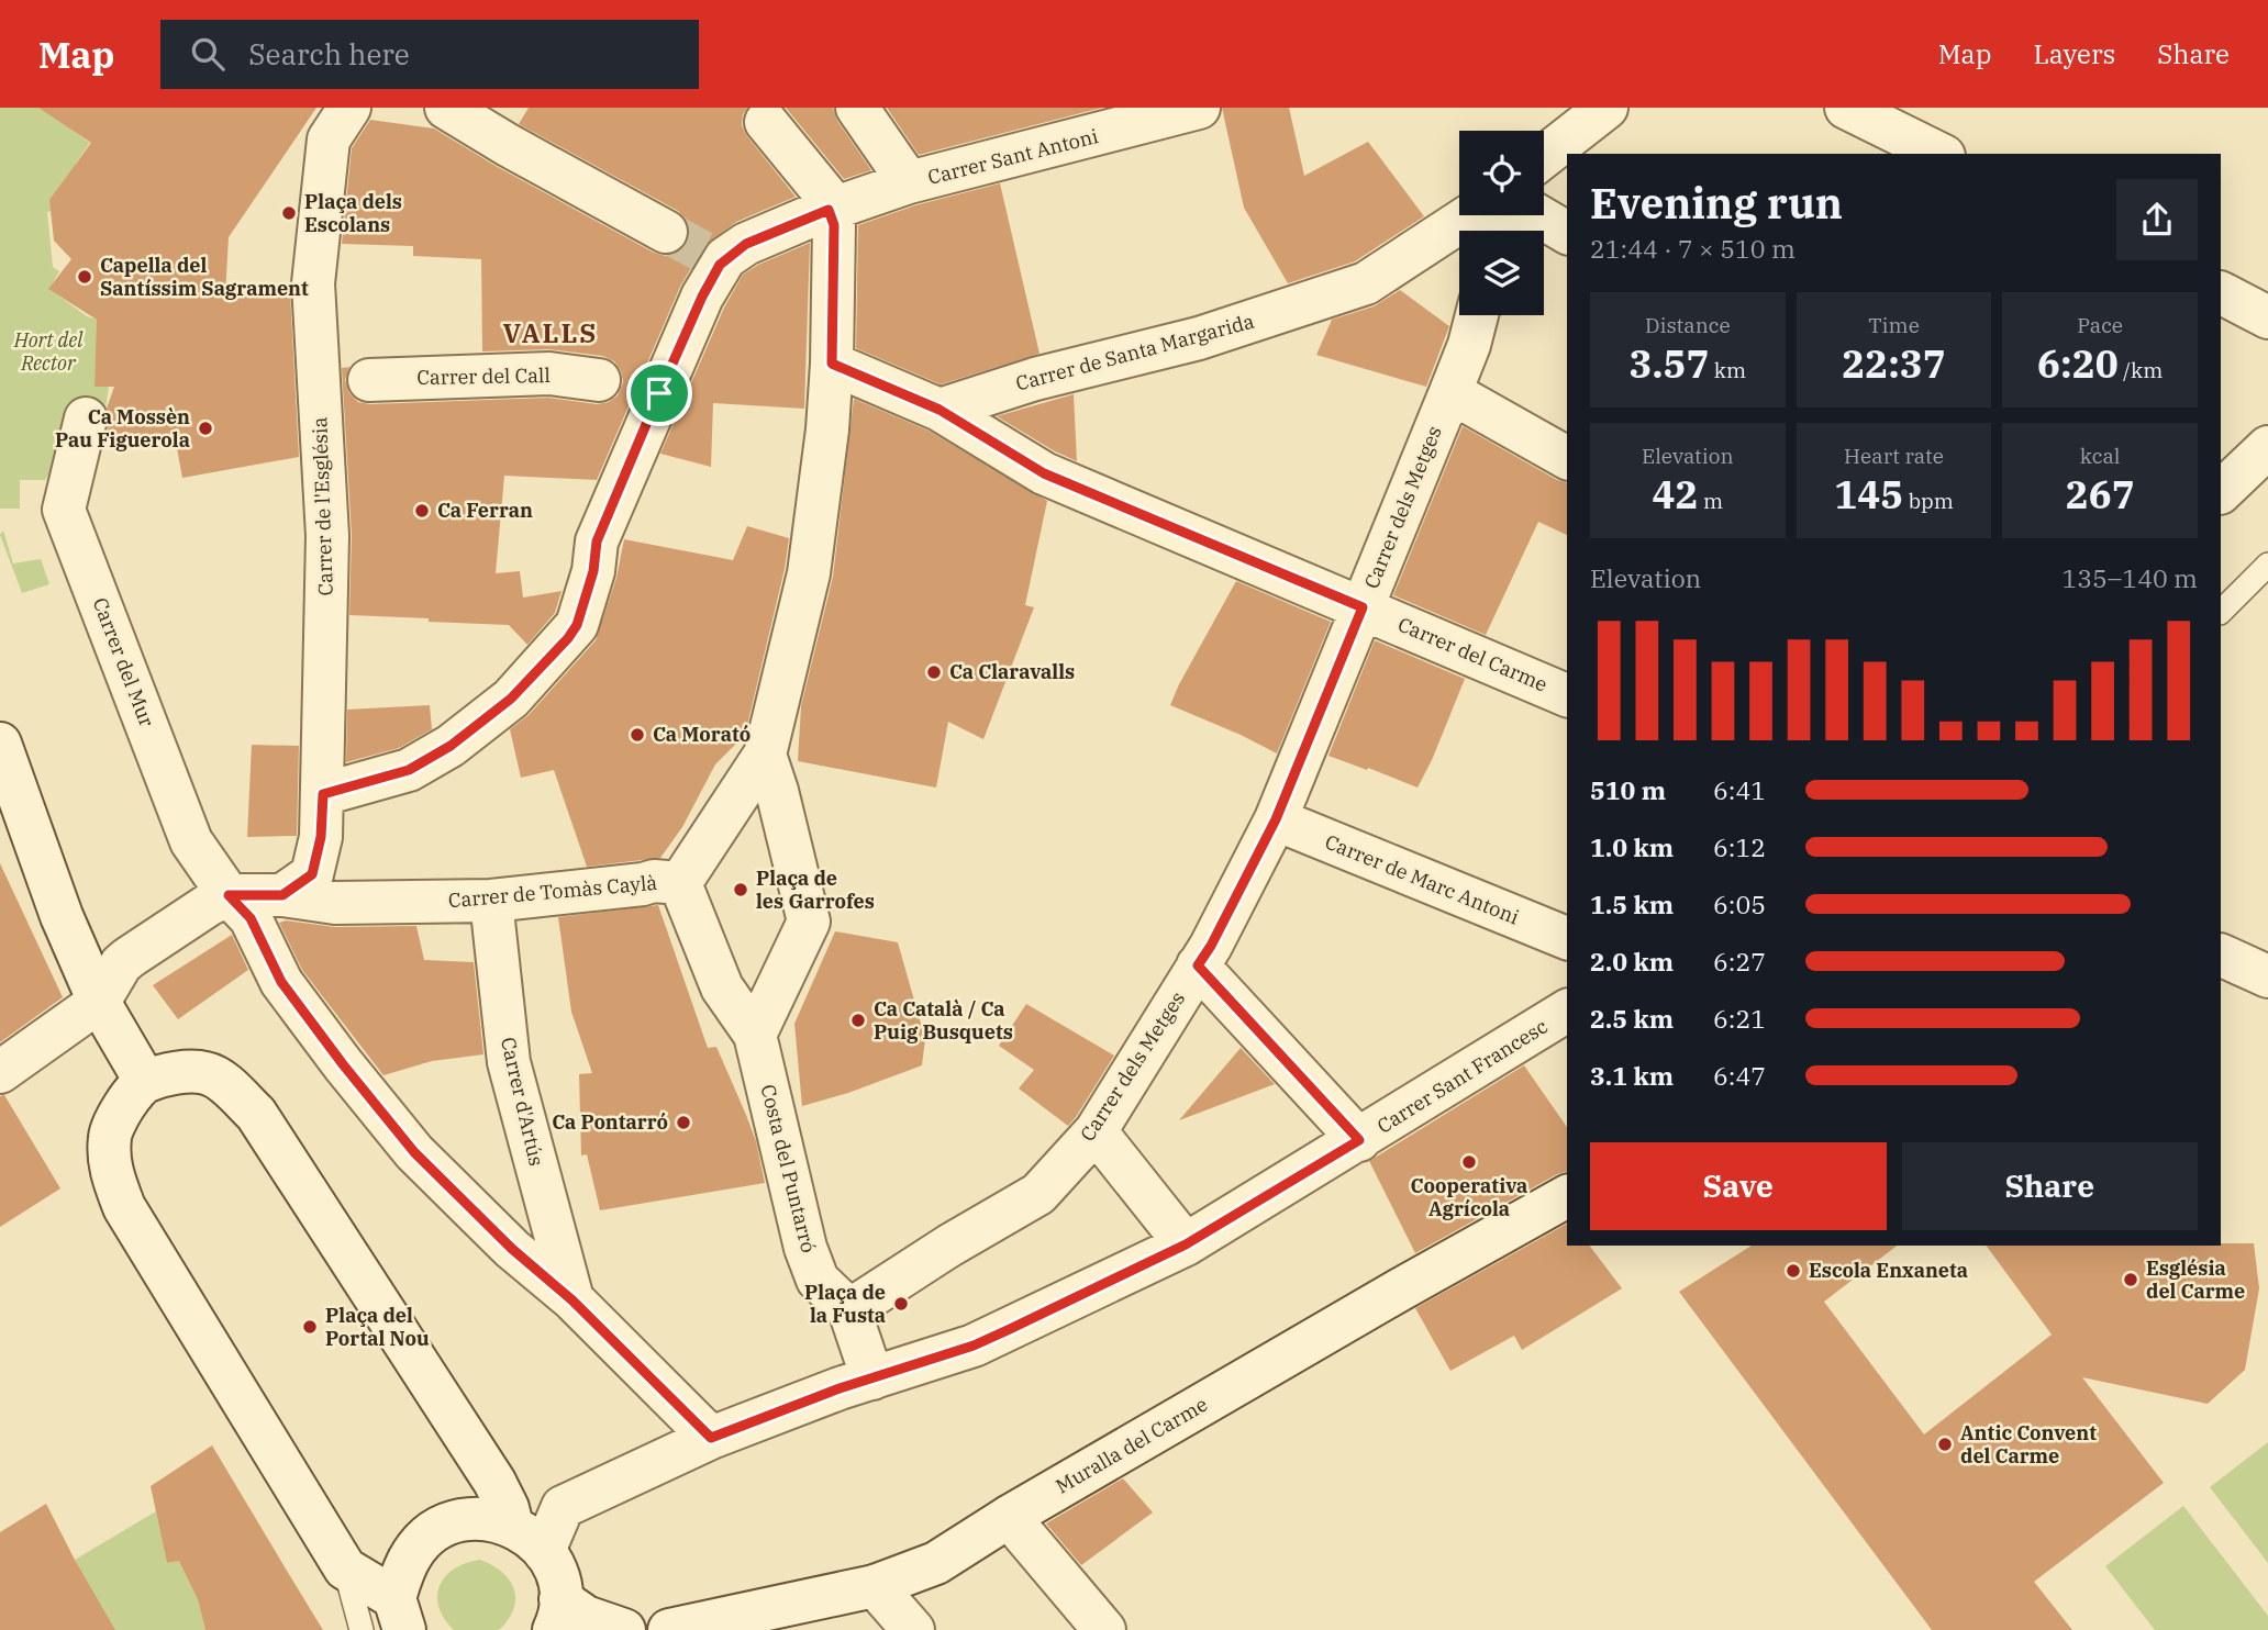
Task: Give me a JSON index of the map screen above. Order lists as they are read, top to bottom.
{
  "streets": {
    "street": [
      "Carrer Sant Antoni",
      "Carrer de Santa Margarida",
      "Carrer del Call",
      "Carrer de l'Església",
      "Carrer dels Metges",
      "Carrer del Carme",
      "Carrer del Mur",
      "Carrer de Marc Antoni",
      "Carrer de Tomàs Caylà",
      "Carrer Sant Francesc",
      "Carrer d'Artús",
      "Costa del Puntarró",
      "Muralla del Carme"
    ]
  },
  "crossings": [
    ["Carrer Sant Antoni", "Carrer del Call"],
    ["Carrer de Santa Margarida", "Carrer del Carme"],
    ["Carrer del Call", "Carrer de l'Església"],
    ["Carrer de l'Església", "Carrer de Tomàs Caylà"],
    ["Carrer dels Metges", "Carrer del Carme"],
    ["Carrer dels Metges", "Carrer de Marc Antoni"],
    ["Carrer dels Metges", "Costa del Puntarró"],
    ["Carrer del Mur", "Carrer de Tomàs Caylà"],
    ["Carrer del Mur", "Carrer Sant Francesc"],
    ["Carrer del Mur", "Carrer d'Artús"],
    ["Carrer de Tomàs Caylà", "Carrer d'Artús"],
    ["Carrer Sant Francesc", "Costa del Puntarró"]
  ],
  "districts": ["VALLS"],
  "parks": ["Hort del Rector"],
  "places": [
    "Plaça dels Escolans",
    "Capella del Santíssim Sagrament",
    "Ca Mossèn Pau Figuerola",
    "Ca Ferran",
    "Ca Claravalls",
    "Ca Morató",
    "Plaça de les Garrofes",
    "Ca Català / Ca Puig Busquets",
    "Ca Pontarró",
    "Cooperativa Agrícola",
    "Escola Enxaneta",
    "Església del Carme",
    "Plaça de la Fusta",
    "Plaça del Portal Nou",
    "Antic Convent del Carme"
  ],
  "page": {
    "header": "Map",
    "search": "Search here",
    "nav": ["Map", "Layers", "Share"],
    "heading": ["Evening run", "21:44 · 7 × 510 m"],
    "stats": [
      ["Distance", "3.57 km"],
      ["Time", "22:37"],
      ["Pace", "6:20 /km"],
      ["Elevation", "42 m"],
      ["Heart rate", "145 bpm"],
      ["kcal", "267"]
    ],
    "chart": ["Elevation", "135–140 m"],
    "list": [
      {
        "name": "510 m",
        "note": "6:41"
      },
      {
        "name": "1.0 km",
        "note": "6:12"
      },
      {
        "name": "1.5 km",
        "note": "6:05"
      },
      {
        "name": "2.0 km",
        "note": "6:27"
      },
      {
        "name": "2.5 km",
        "note": "6:21"
      },
      {
        "name": "3.1 km",
        "note": "6:47"
      }
    ],
    "buttons": ["Save", "Share"]
  }
}
